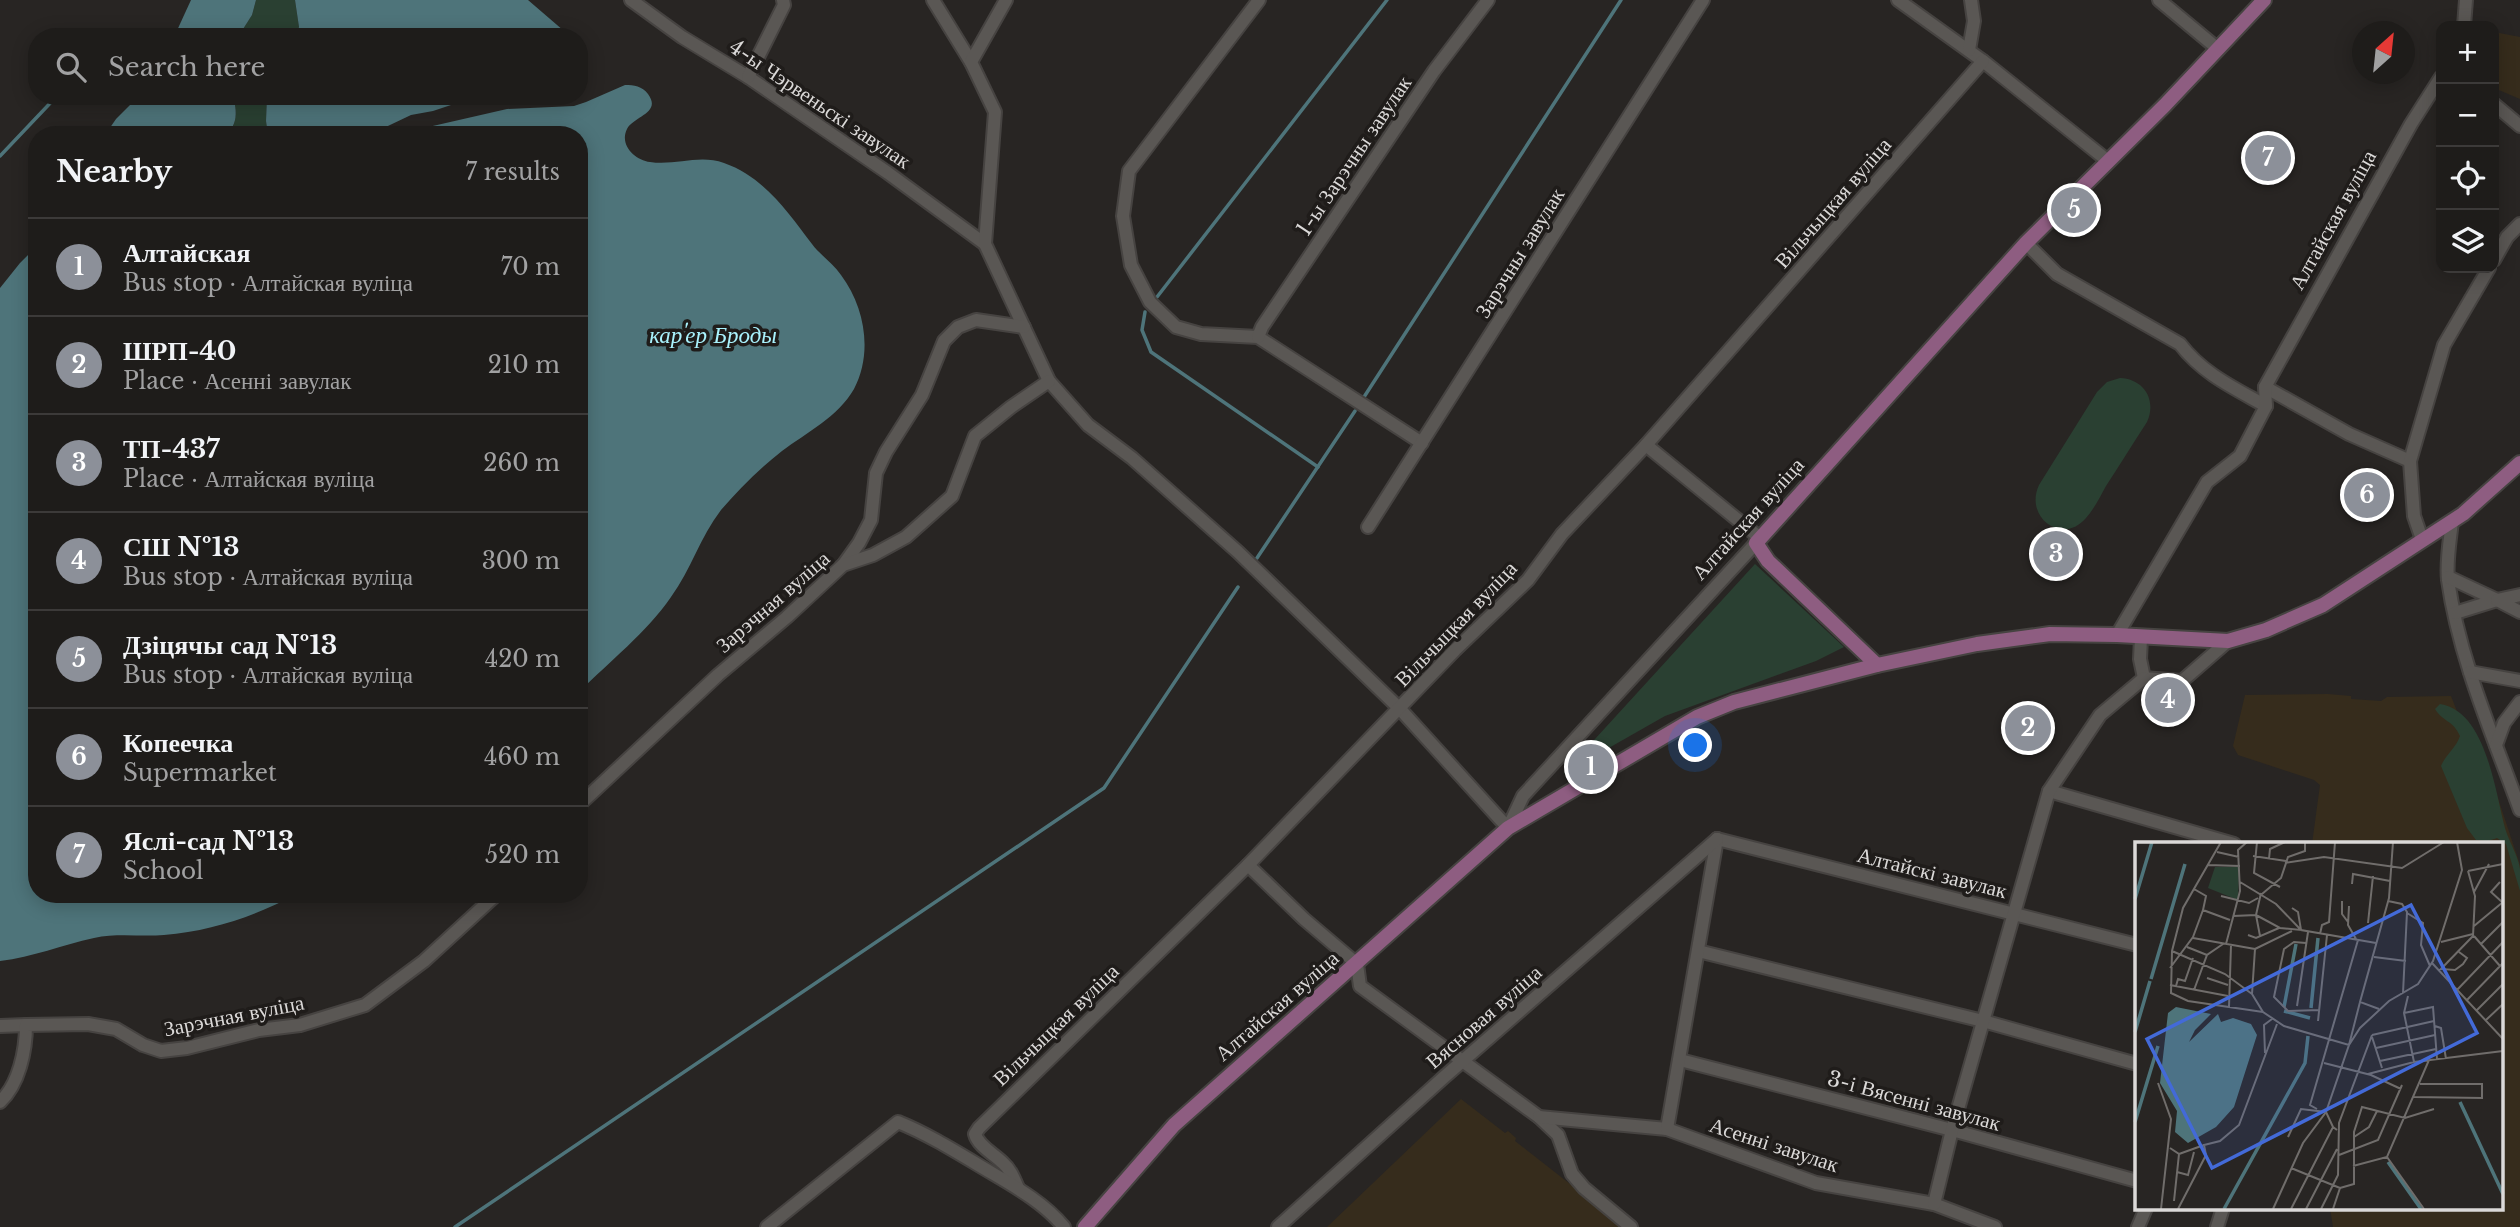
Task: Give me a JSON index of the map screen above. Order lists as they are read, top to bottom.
{
  "streets": {
    "main road": ["Алтайская вуліца"],
    "street": [
      "4-ы Чэрвеньскі завулак",
      "1-ы Зарэчны завулак",
      "Вільчыцкая вуліца",
      "Зарэчны завулак",
      "Зарэчная вуліца",
      "Алтайскі завулак",
      "Вясновая вуліца",
      "3-і Вясенні завулак",
      "Асенні завулак"
    ]
  },
  "crossings": [
    ["Алтайскі завулак", "Вясновая вуліца"]
  ],
  "water": ["карʼер Броды"],
  "north": "top right",
  "page": {
    "map_buttons": ["+", "−"],
    "search": "Search here",
    "heading": ["Nearby", "7 results"],
    "pins": [
      "7",
      "5",
      "6",
      "3",
      "4",
      "2",
      "1"
    ],
    "list": [
      {
        "mark": "1",
        "name": "Алтайская",
        "note": "Bus stop · Алтайская вуліца",
        "value": "70 m"
      },
      {
        "mark": "2",
        "name": "ШРП-40",
        "note": "Place · Асенні завулак",
        "value": "210 m"
      },
      {
        "mark": "3",
        "name": "ТП-437",
        "note": "Place · Алтайская вуліца",
        "value": "260 m"
      },
      {
        "mark": "4",
        "name": "СШ №13",
        "note": "Bus stop · Алтайская вуліца",
        "value": "300 m"
      },
      {
        "mark": "5",
        "name": "Дзіцячы сад №13",
        "note": "Bus stop · Алтайская вуліца",
        "value": "420 m"
      },
      {
        "mark": "6",
        "name": "Копеечка",
        "note": "Supermarket",
        "value": "460 m"
      },
      {
        "mark": "7",
        "name": "Яслі-сад №13",
        "note": "School",
        "value": "520 m"
      }
    ]
  }
}
